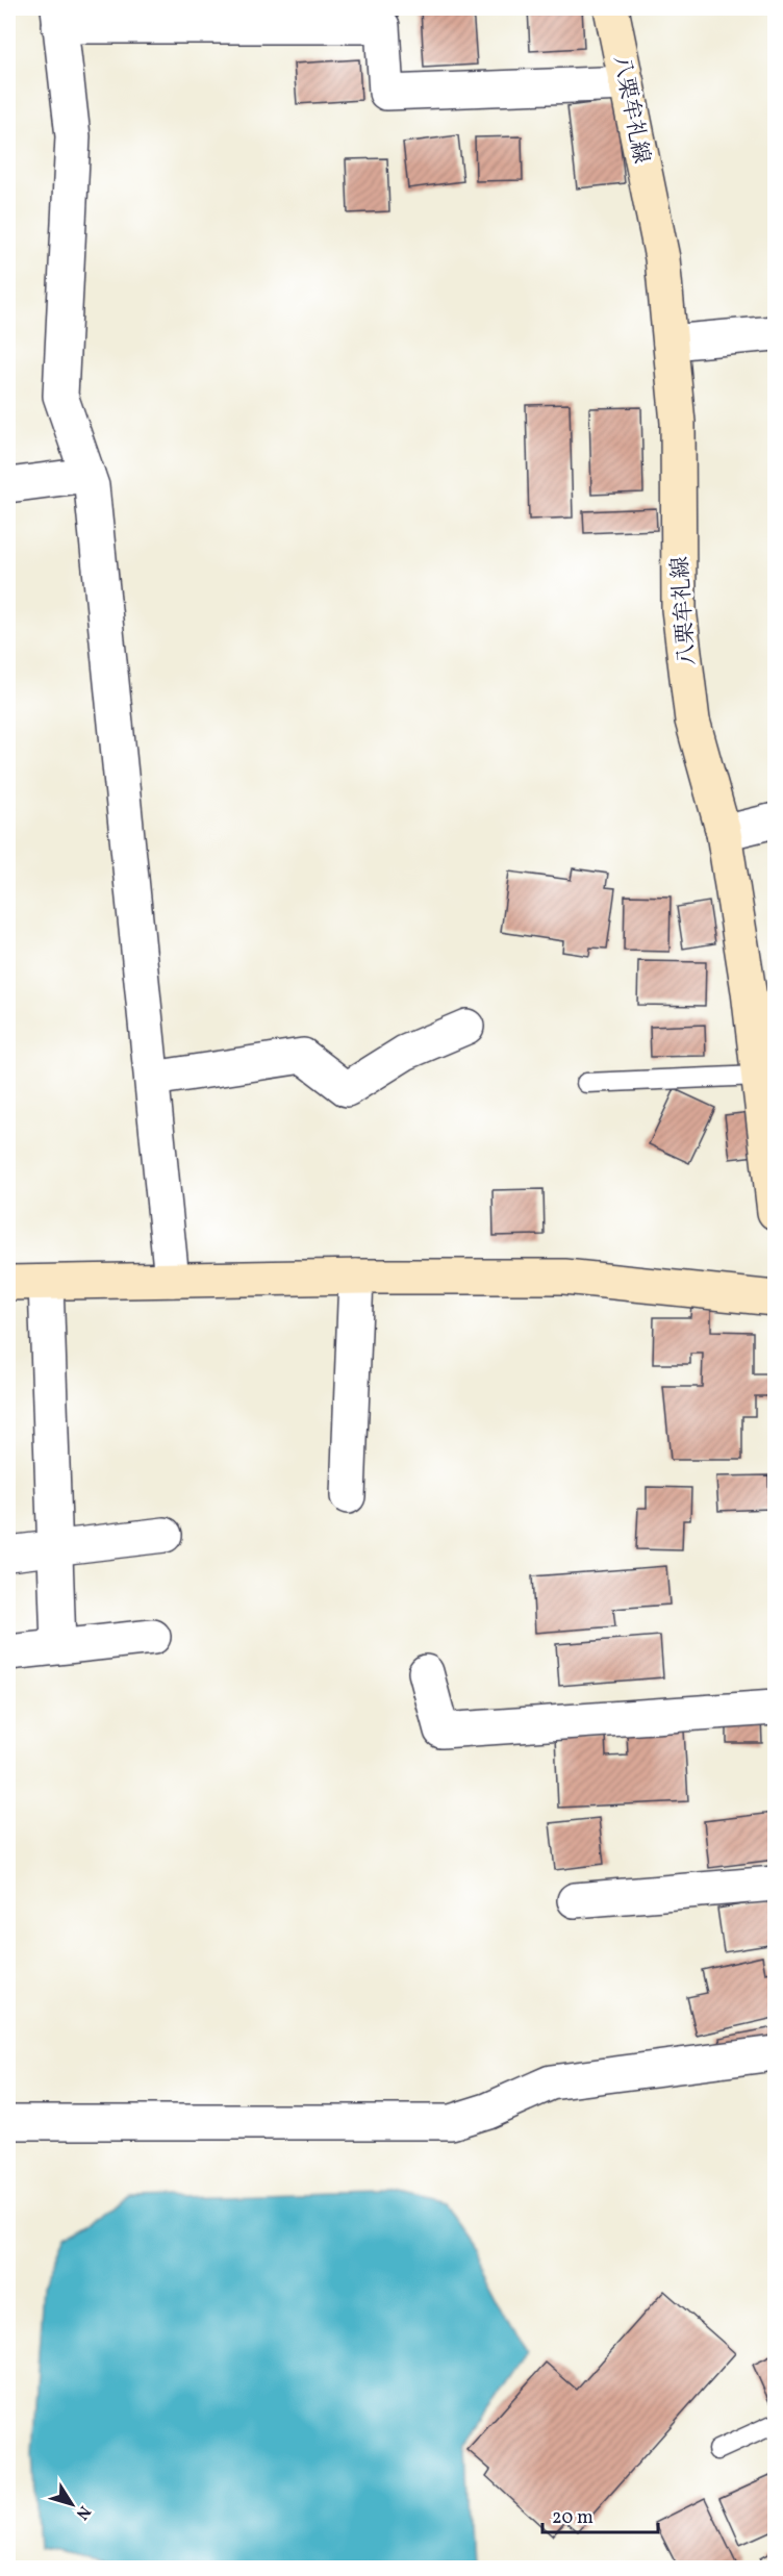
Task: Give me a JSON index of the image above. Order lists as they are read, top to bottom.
{
  "streets": {
    "main road": ["八栗牟礼線"]
  },
  "scale_bar": "20 m",
  "north": "bottom right"
}
